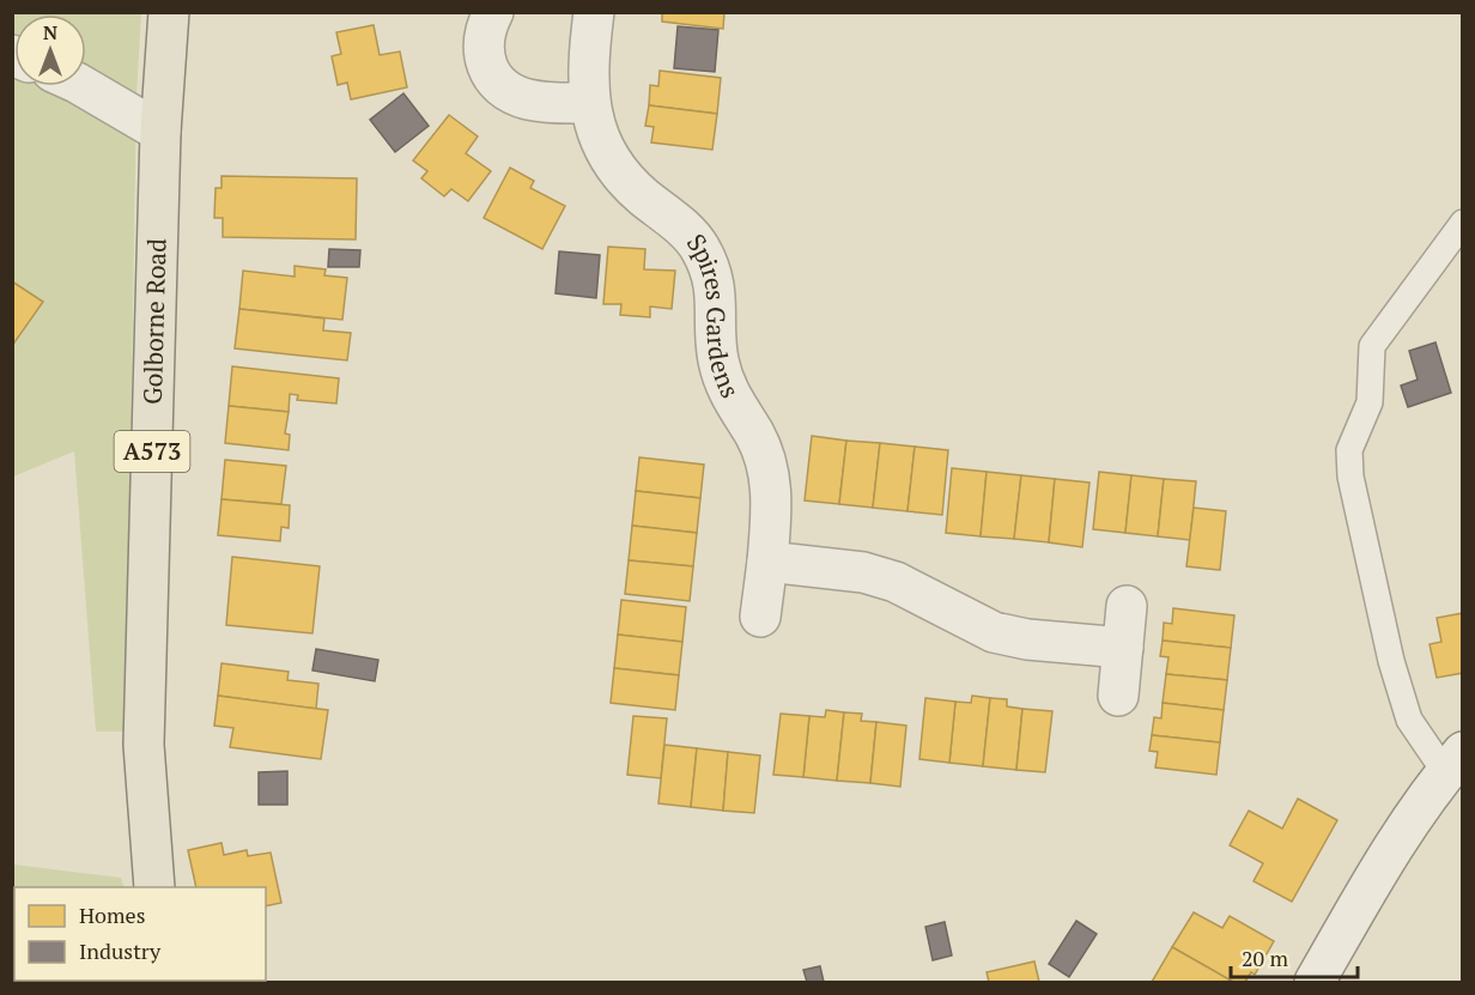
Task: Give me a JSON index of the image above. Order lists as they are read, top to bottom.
{
  "streets": {
    "main road": ["Golborne Road", "A573"],
    "street": ["Spires Gardens"]
  },
  "legend": ["Homes", "Industry"],
  "scale_bar": "20 m",
  "north": "top"
}
